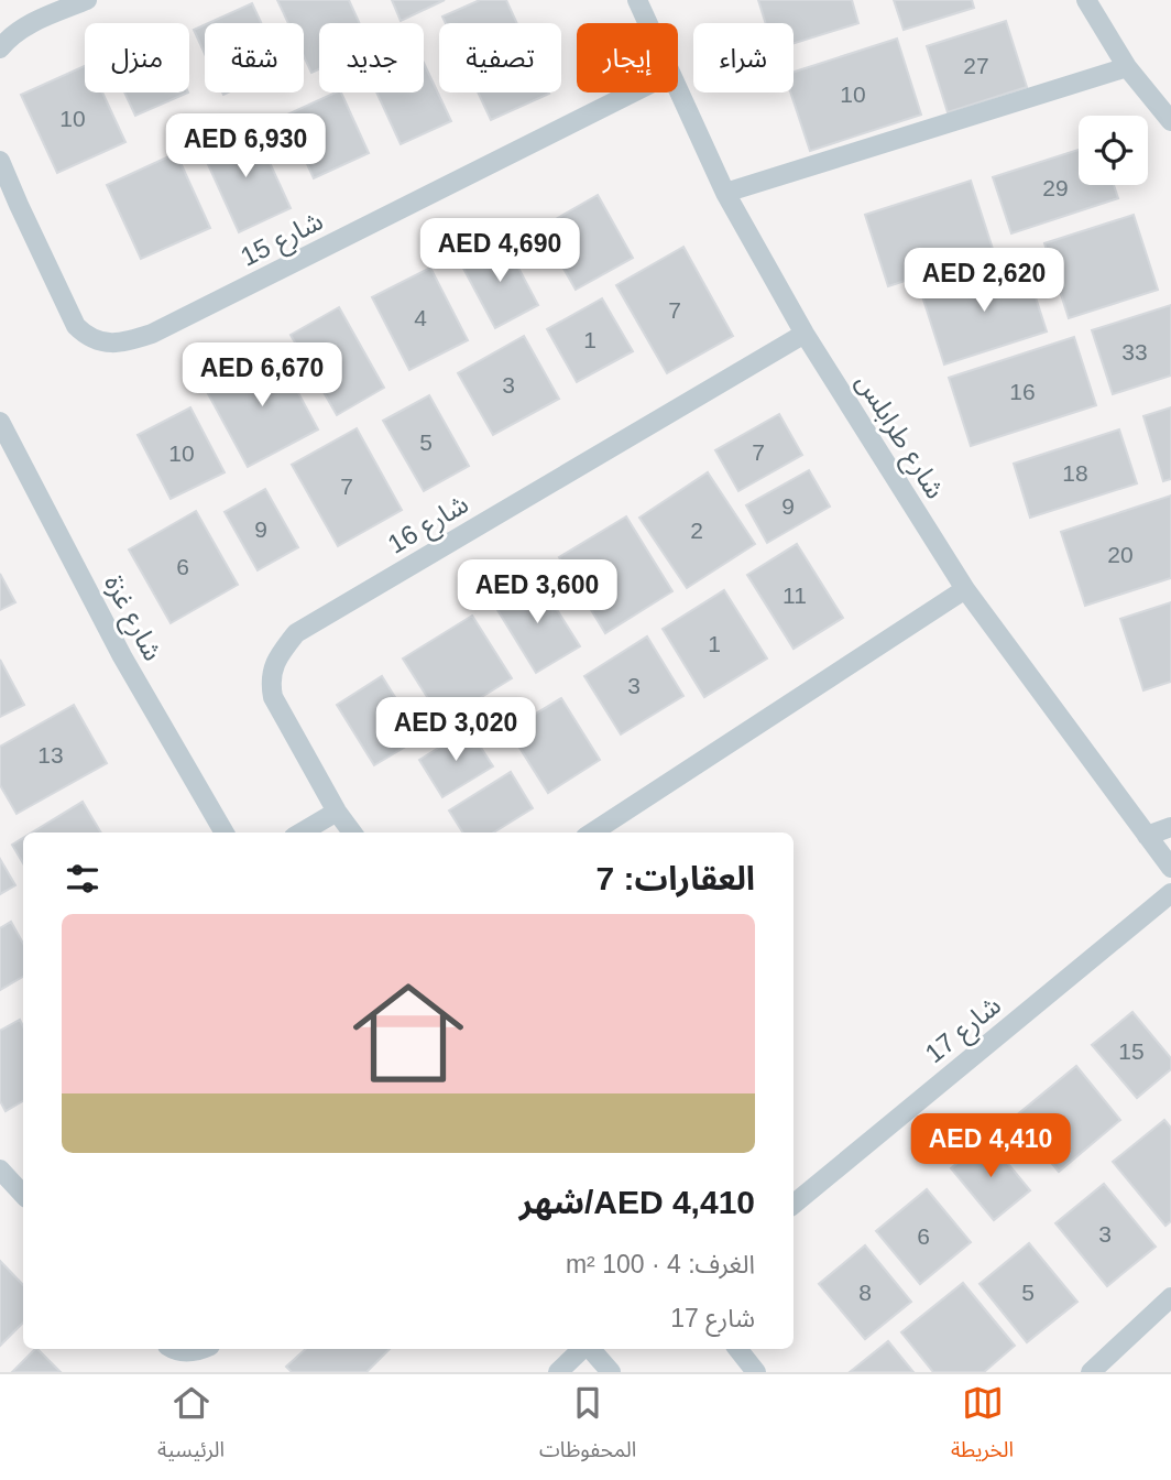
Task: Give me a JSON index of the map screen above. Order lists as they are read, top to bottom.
{
  "streets": {
    "street": [
      "شارع 15",
      "شارع طرابلس",
      "شارع 16",
      "شارع غزة",
      "شارع 17"
    ]
  },
  "crossings": [
    ["شارع طرابلس", "شارع 16"]
  ],
  "house_numbers": [
    "27",
    "10",
    "10",
    "29",
    "7",
    "4",
    "1",
    "33",
    "3",
    "16",
    "5",
    "7",
    "10",
    "18",
    "7",
    "9",
    "9",
    "2",
    "20",
    "6",
    "11",
    "1",
    "3",
    "13",
    "15",
    "3",
    "6",
    "8",
    "5"
  ],
  "page": {
    "chip": [
      "شراء",
      "إيجار",
      "تصفية",
      "جديد",
      "شقة",
      "منزل"
    ],
    "price": [
      "AED 6,930",
      "AED 4,690",
      "AED 2,620",
      "AED 6,670",
      "AED 3,600",
      "AED 3,020",
      "AED 4,410"
    ],
    "heading": "العقارات: 7",
    "list": [
      {
        "name": "AED 4,410/شهر",
        "note": "الغرف: 4 · 100 m² · شارع 17"
      }
    ],
    "tabs": ["الخريطة", "المحفوظات", "الرئيسية"]
  }
}
